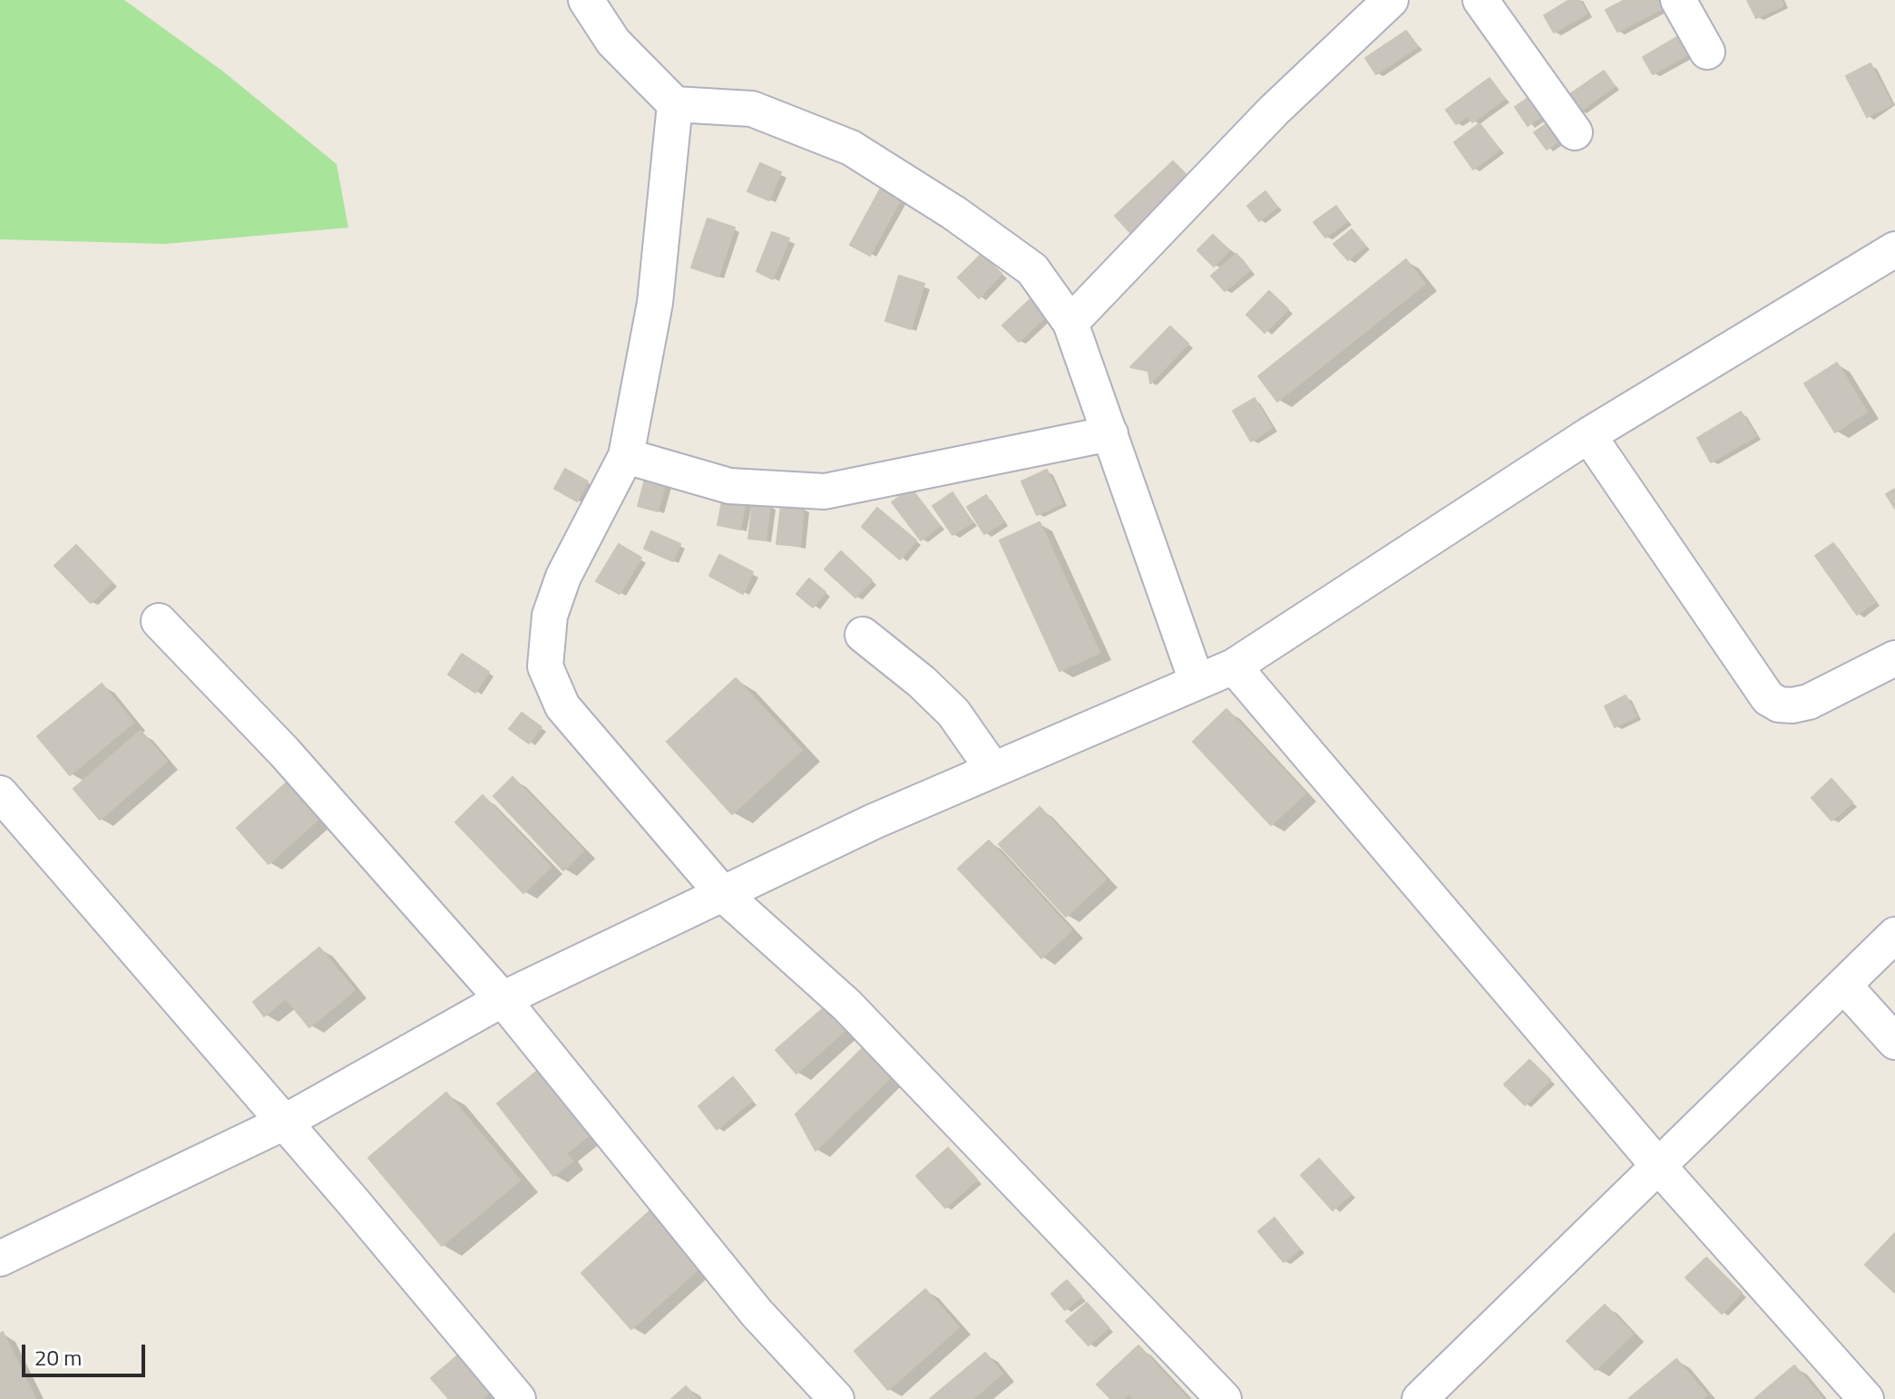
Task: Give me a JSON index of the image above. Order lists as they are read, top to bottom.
{
  "scale_bar": "20 m"
}
